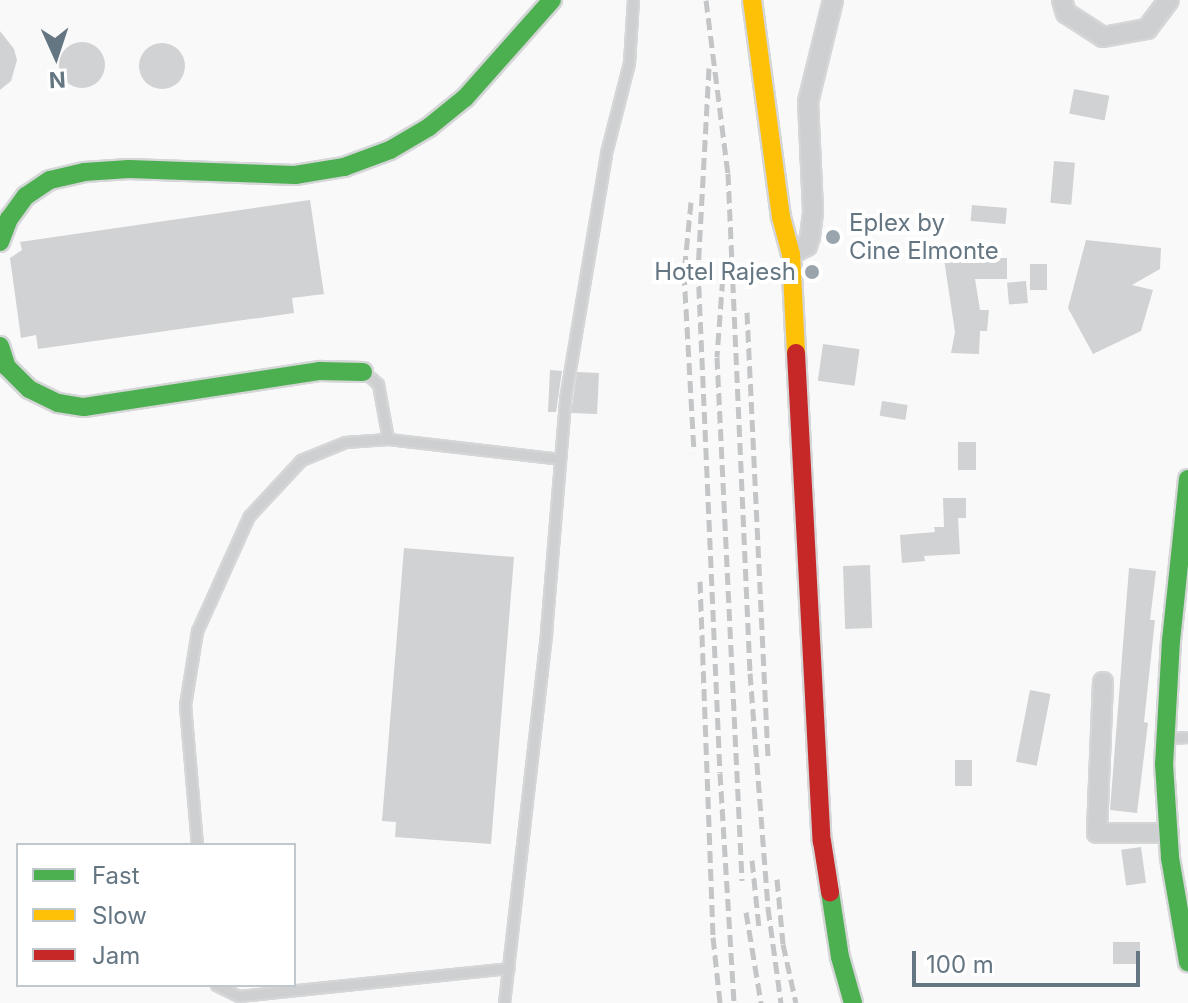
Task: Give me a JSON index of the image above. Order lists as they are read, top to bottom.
{
  "places": ["Eplex by Cine Elmonte", "Hotel Rajesh"],
  "legend": ["Fast", "Slow", "Jam"],
  "scale_bar": "100 m",
  "north": "bottom"
}
